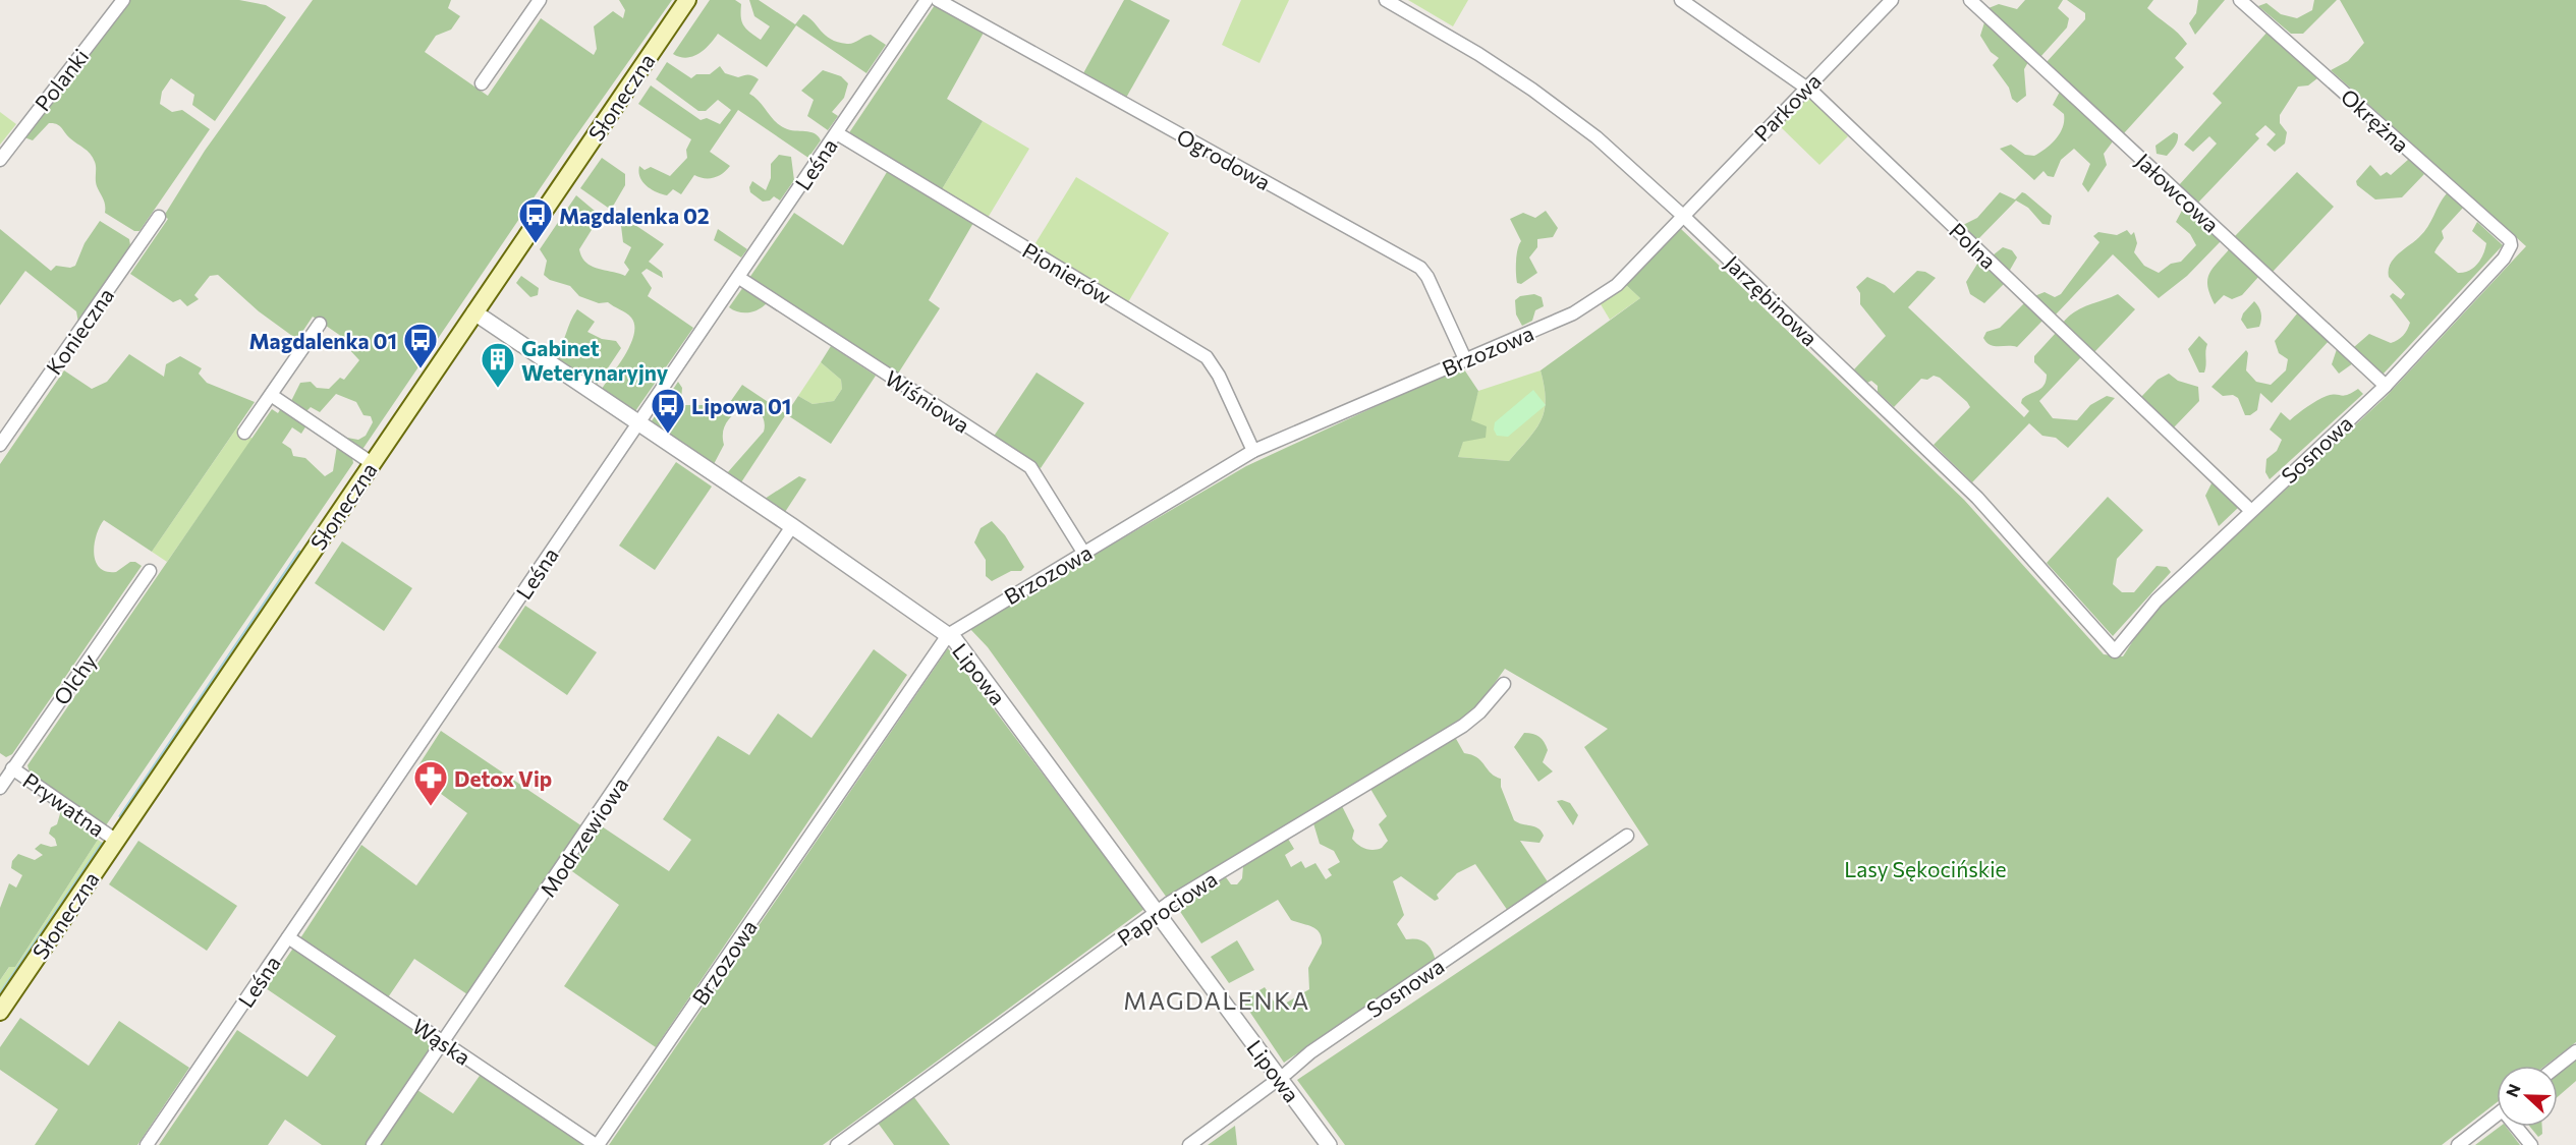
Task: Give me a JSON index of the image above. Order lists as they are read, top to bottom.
{
  "streets": {
    "main road": ["Słoneczna"],
    "street": [
      "Polanki",
      "Parkowa",
      "Okrężna",
      "Ogrodowa",
      "Leśna",
      "Jałowcowa",
      "Polna",
      "Pionierów",
      "Jarzębinowa",
      "Konieczna",
      "Brzozowa",
      "Wiśniowa",
      "Sosnowa",
      "Lipowa",
      "Olchy",
      "Prywatna",
      "Modrzewiowa",
      "Paprociowa",
      "Wąska"
    ]
  },
  "crossings": [
    ["Słoneczna", "Lipowa"],
    ["Słoneczna", "Prywatna"],
    ["Parkowa", "Polna"],
    ["Parkowa", "Jarzębinowa"],
    ["Parkowa", "Brzozowa"],
    ["Okrężna", "Sosnowa"],
    ["Ogrodowa", "Brzozowa"],
    ["Leśna", "Pionierów"],
    ["Leśna", "Wiśniowa"],
    ["Leśna", "Lipowa"],
    ["Leśna", "Wąska"],
    ["Jałowcowa", "Sosnowa"],
    ["Polna", "Sosnowa"],
    ["Pionierów", "Brzozowa"],
    ["Jarzębinowa", "Brzozowa"],
    ["Jarzębinowa", "Sosnowa"],
    ["Brzozowa", "Wiśniowa"],
    ["Brzozowa", "Lipowa"],
    ["Brzozowa", "Wąska"],
    ["Sosnowa", "Lipowa"],
    ["Lipowa", "Modrzewiowa"],
    ["Lipowa", "Paprociowa"],
    ["Olchy", "Prywatna"],
    ["Modrzewiowa", "Wąska"]
  ],
  "districts": ["MAGDALENKA"],
  "parks": ["Lasy Sękocińskie"],
  "places": {
    "bus stop": ["Magdalenka 02", "Magdalenka 01", "Lipowa 01"],
    "building": ["Gabinet Weterynaryjny"],
    "pharmacy": ["Detox Vip"]
  },
  "north": "left"
}
